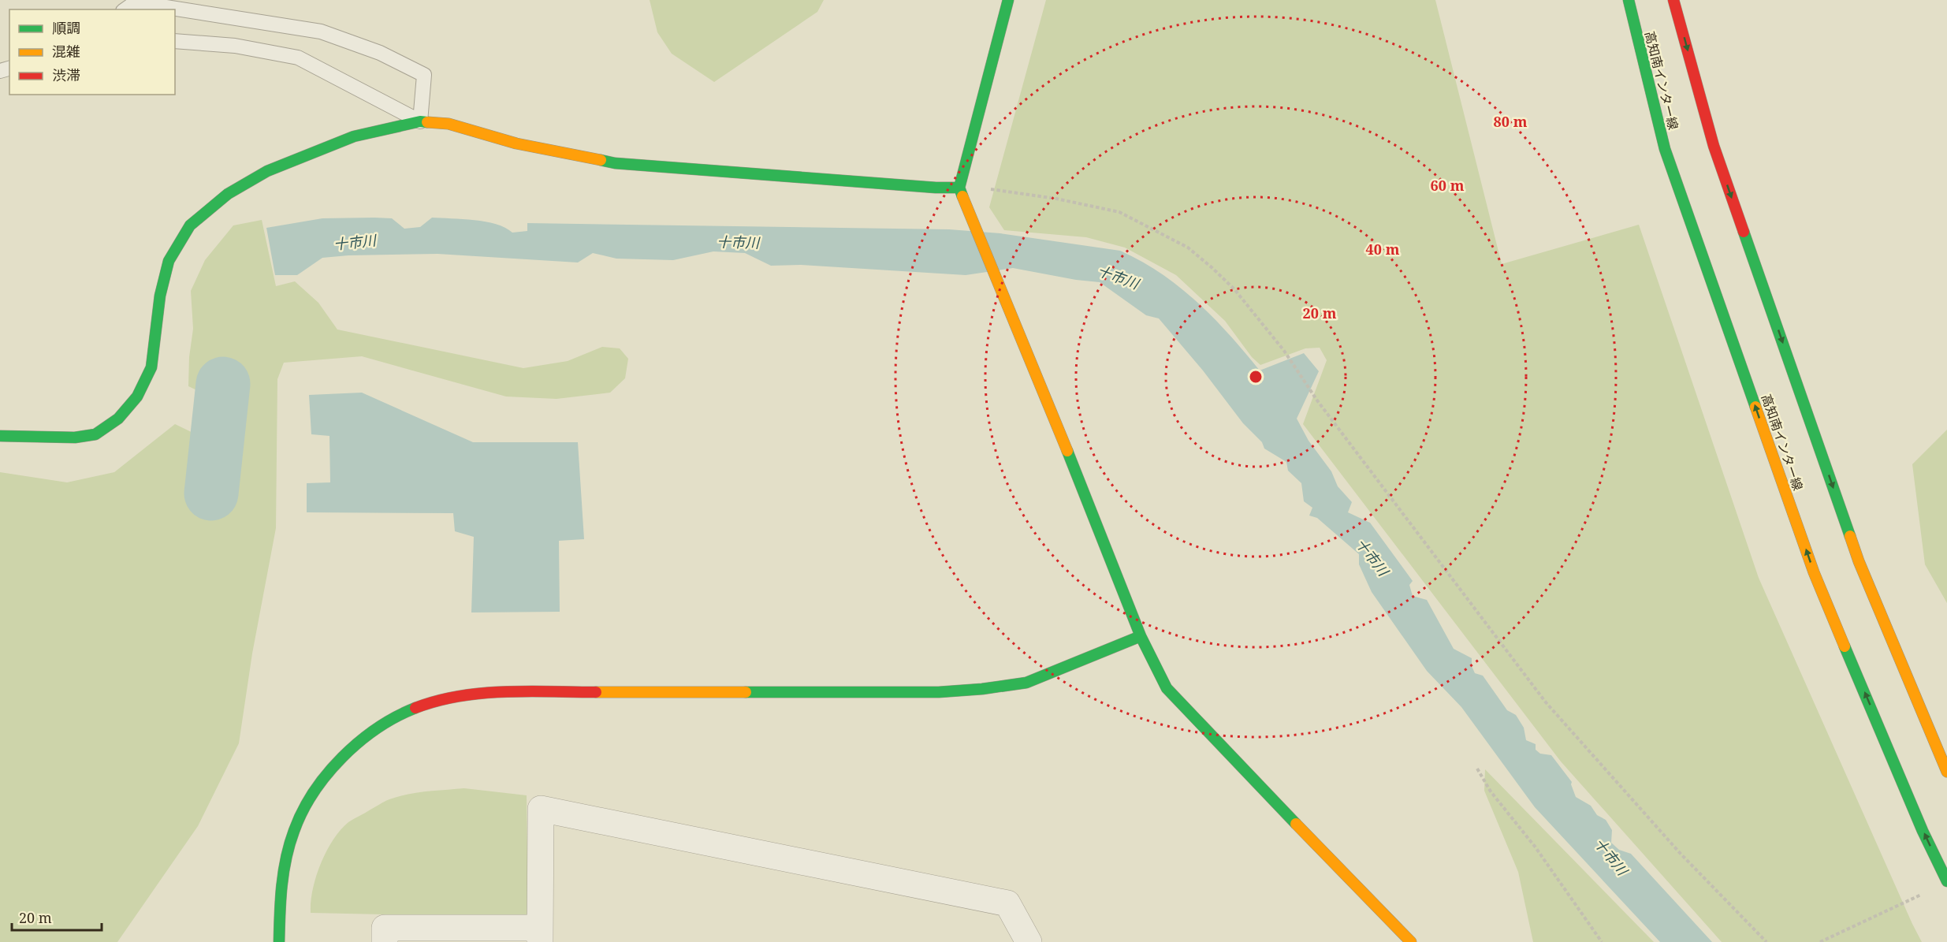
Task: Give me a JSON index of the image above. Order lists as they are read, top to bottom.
{
  "streets": {
    "street": ["高知南インター線"]
  },
  "water": ["十市川"],
  "legend": ["順調", "混雑", "渋滞"],
  "scale_bar": "20 m",
  "rings": [
    "80 m",
    "60 m",
    "40 m",
    "20 m"
  ]
}
